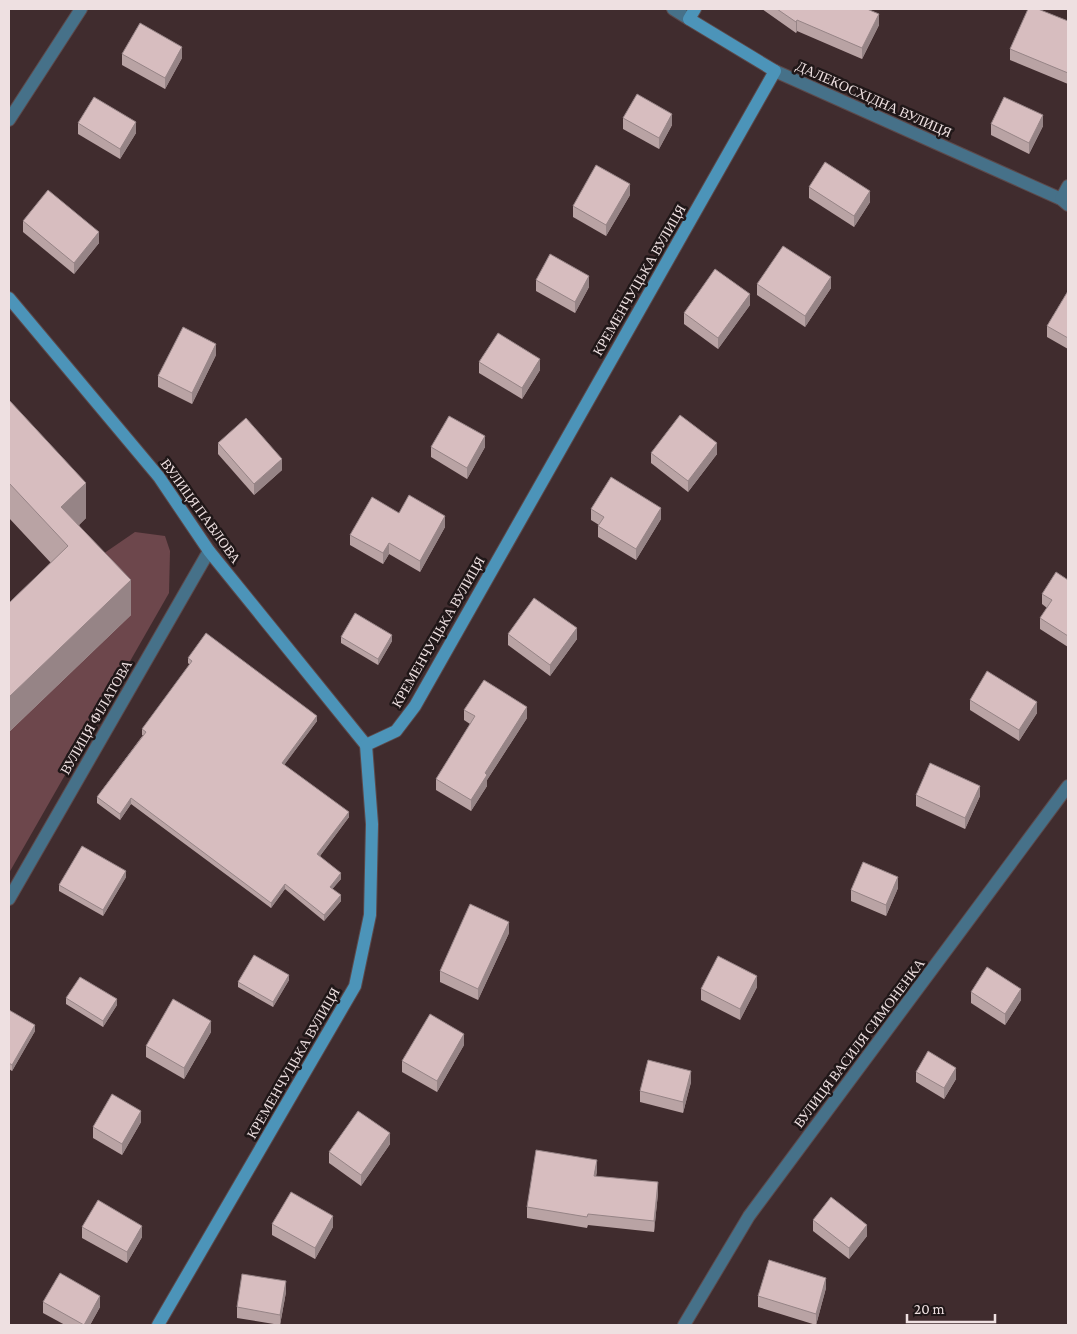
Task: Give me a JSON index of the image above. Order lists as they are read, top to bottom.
{
  "streets": {
    "street": [
      "ДАЛЕКОСХІДНА ВУЛИЦЯ",
      "КРЕМЕНЧУЦЬКА ВУЛИЦЯ",
      "ВУЛИЦЯ ПАВЛОВА",
      "ВУЛИЦЯ ФІЛАТОВА",
      "ВУЛИЦЯ ВАСИЛЯ СИМОНЕНКА"
    ]
  },
  "crossings": [
    ["ДАЛЕКОСХІДНА ВУЛИЦЯ", "КРЕМЕНЧУЦЬКА ВУЛИЦЯ"],
    ["КРЕМЕНЧУЦЬКА ВУЛИЦЯ", "ВУЛИЦЯ ПАВЛОВА"],
    ["ВУЛИЦЯ ПАВЛОВА", "ВУЛИЦЯ ФІЛАТОВА"]
  ],
  "scale_bar": "20 m"
}
